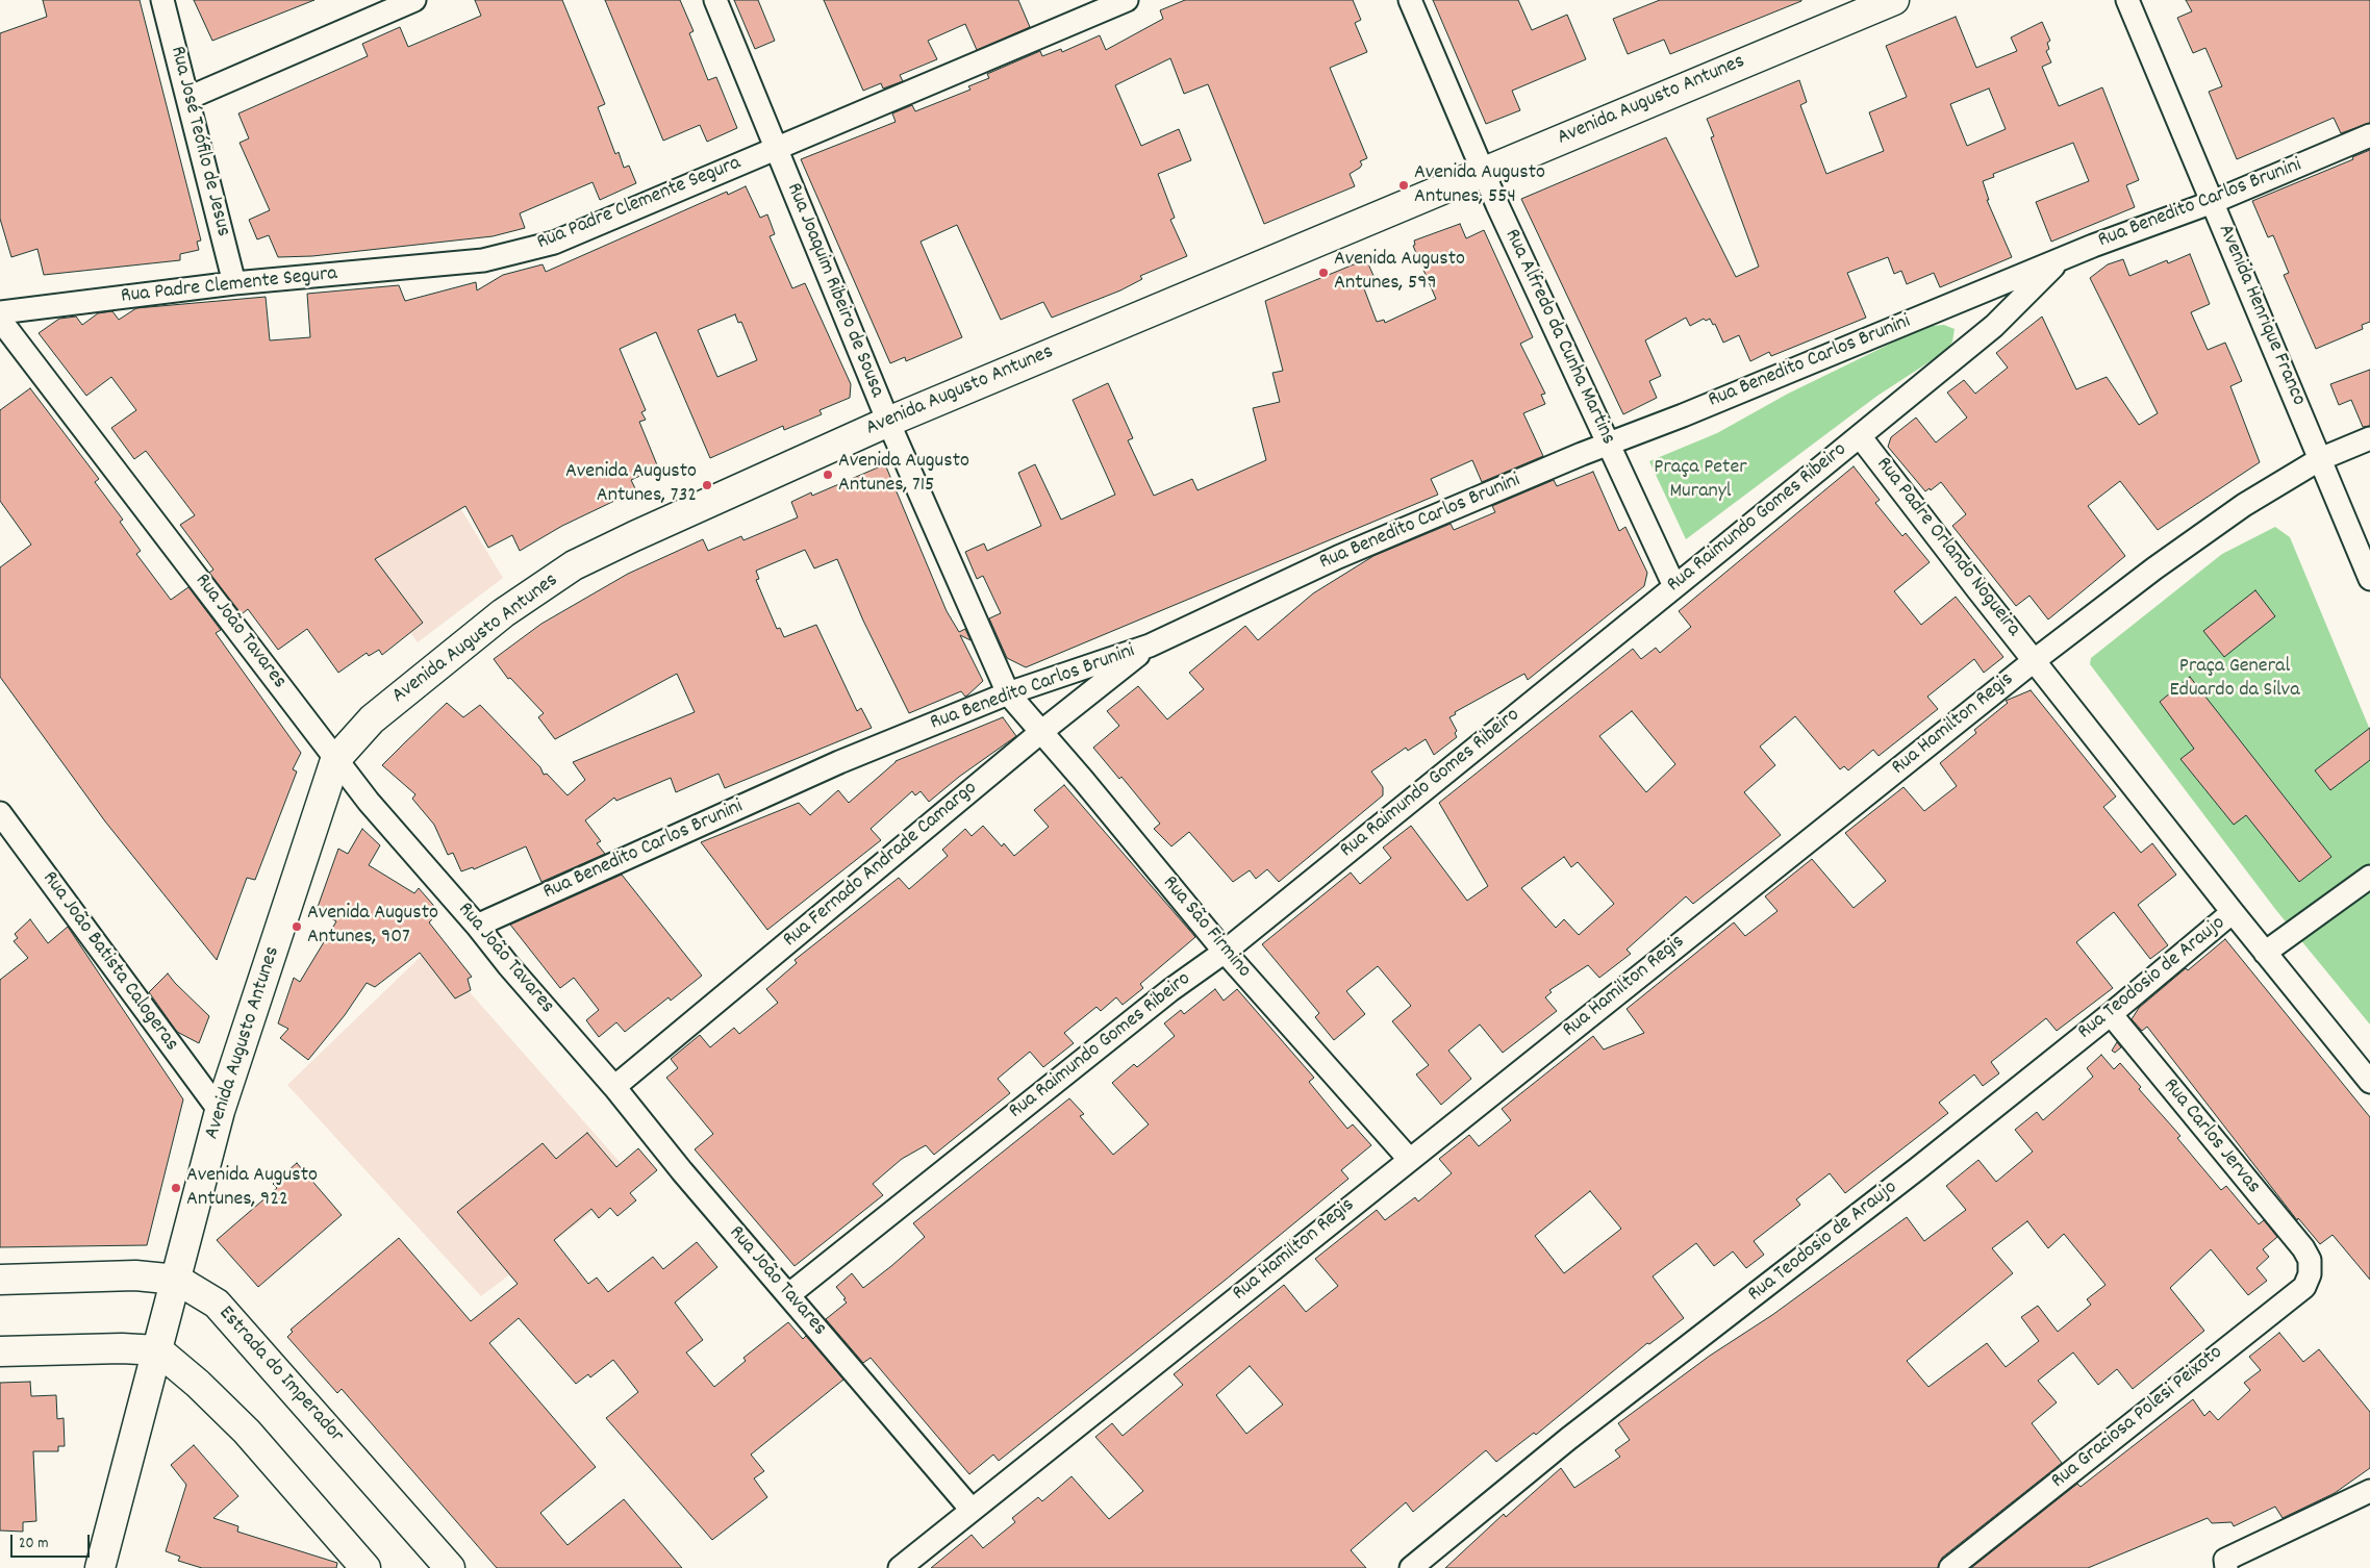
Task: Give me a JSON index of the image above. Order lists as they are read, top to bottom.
{
  "streets": {
    "street": [
      "Avenida Augusto Antunes",
      "Rua José Teófilo de Jesus",
      "Rua Padre Clemente Segura",
      "Rua Benedito Carlos Brunini",
      "Rua Joaquim Ribeiro de Sousa",
      "Avenida Henrique Franco",
      "Rua Alfredo da Cunha Martins",
      "Rua Raimundo Gomes Ribeiro",
      "Rua Padre Orlando Nogueira",
      "Rua João Tavares",
      "Rua Hamilton Regis",
      "Rua Fernado Andrade Camargo",
      "Rua São Firmino",
      "Rua João Batista Calogeras",
      "Rua Teodosio de Araujo",
      "Rua Carlos Jervas",
      "Estrada do Imperador",
      "Rua Graciosa Polesi Peixoto"
    ]
  },
  "crossings": [
    ["Avenida Augusto Antunes", "Rua Joaquim Ribeiro de Sousa"],
    ["Avenida Augusto Antunes", "Rua Alfredo da Cunha Martins"],
    ["Avenida Augusto Antunes", "Rua João Tavares"],
    ["Avenida Augusto Antunes", "Rua João Batista Calogeras"],
    ["Avenida Augusto Antunes", "Estrada do Imperador"],
    ["Rua José Teófilo de Jesus", "Rua Padre Clemente Segura"],
    ["Rua Padre Clemente Segura", "Rua Joaquim Ribeiro de Sousa"],
    ["Rua Benedito Carlos Brunini", "Rua Joaquim Ribeiro de Sousa"],
    ["Rua Benedito Carlos Brunini", "Avenida Henrique Franco"],
    ["Rua Benedito Carlos Brunini", "Rua Alfredo da Cunha Martins"],
    ["Rua Benedito Carlos Brunini", "Rua Raimundo Gomes Ribeiro"],
    ["Rua Benedito Carlos Brunini", "Rua João Tavares"],
    ["Rua Benedito Carlos Brunini", "Rua Fernado Andrade Camargo"],
    ["Rua Benedito Carlos Brunini", "Rua São Firmino"],
    ["Rua Joaquim Ribeiro de Sousa", "Rua São Firmino"],
    ["Avenida Henrique Franco", "Rua Hamilton Regis"],
    ["Rua Alfredo da Cunha Martins", "Rua Raimundo Gomes Ribeiro"],
    ["Rua Raimundo Gomes Ribeiro", "Rua Padre Orlando Nogueira"],
    ["Rua Raimundo Gomes Ribeiro", "Rua João Tavares"],
    ["Rua Raimundo Gomes Ribeiro", "Rua São Firmino"],
    ["Rua Padre Orlando Nogueira", "Rua Hamilton Regis"],
    ["Rua João Tavares", "Rua Hamilton Regis"],
    ["Rua João Tavares", "Rua Fernado Andrade Camargo"],
    ["Rua Hamilton Regis", "Rua São Firmino"],
    ["Rua Fernado Andrade Camargo", "Rua São Firmino"],
    ["Rua Teodosio de Araujo", "Rua Carlos Jervas"],
    ["Rua Carlos Jervas", "Rua Graciosa Polesi Peixoto"]
  ],
  "parks": ["Praça Peter Muranyl", "Praça General Eduardo da Silva"],
  "places": [
    "Avenida Augusto Antunes, 554",
    "Avenida Augusto Antunes, 599",
    "Avenida Augusto Antunes, 715",
    "Avenida Augusto Antunes, 732",
    "Avenida Augusto Antunes, 907",
    "Avenida Augusto Antunes, 922"
  ],
  "scale_bar": "20 m"
}
